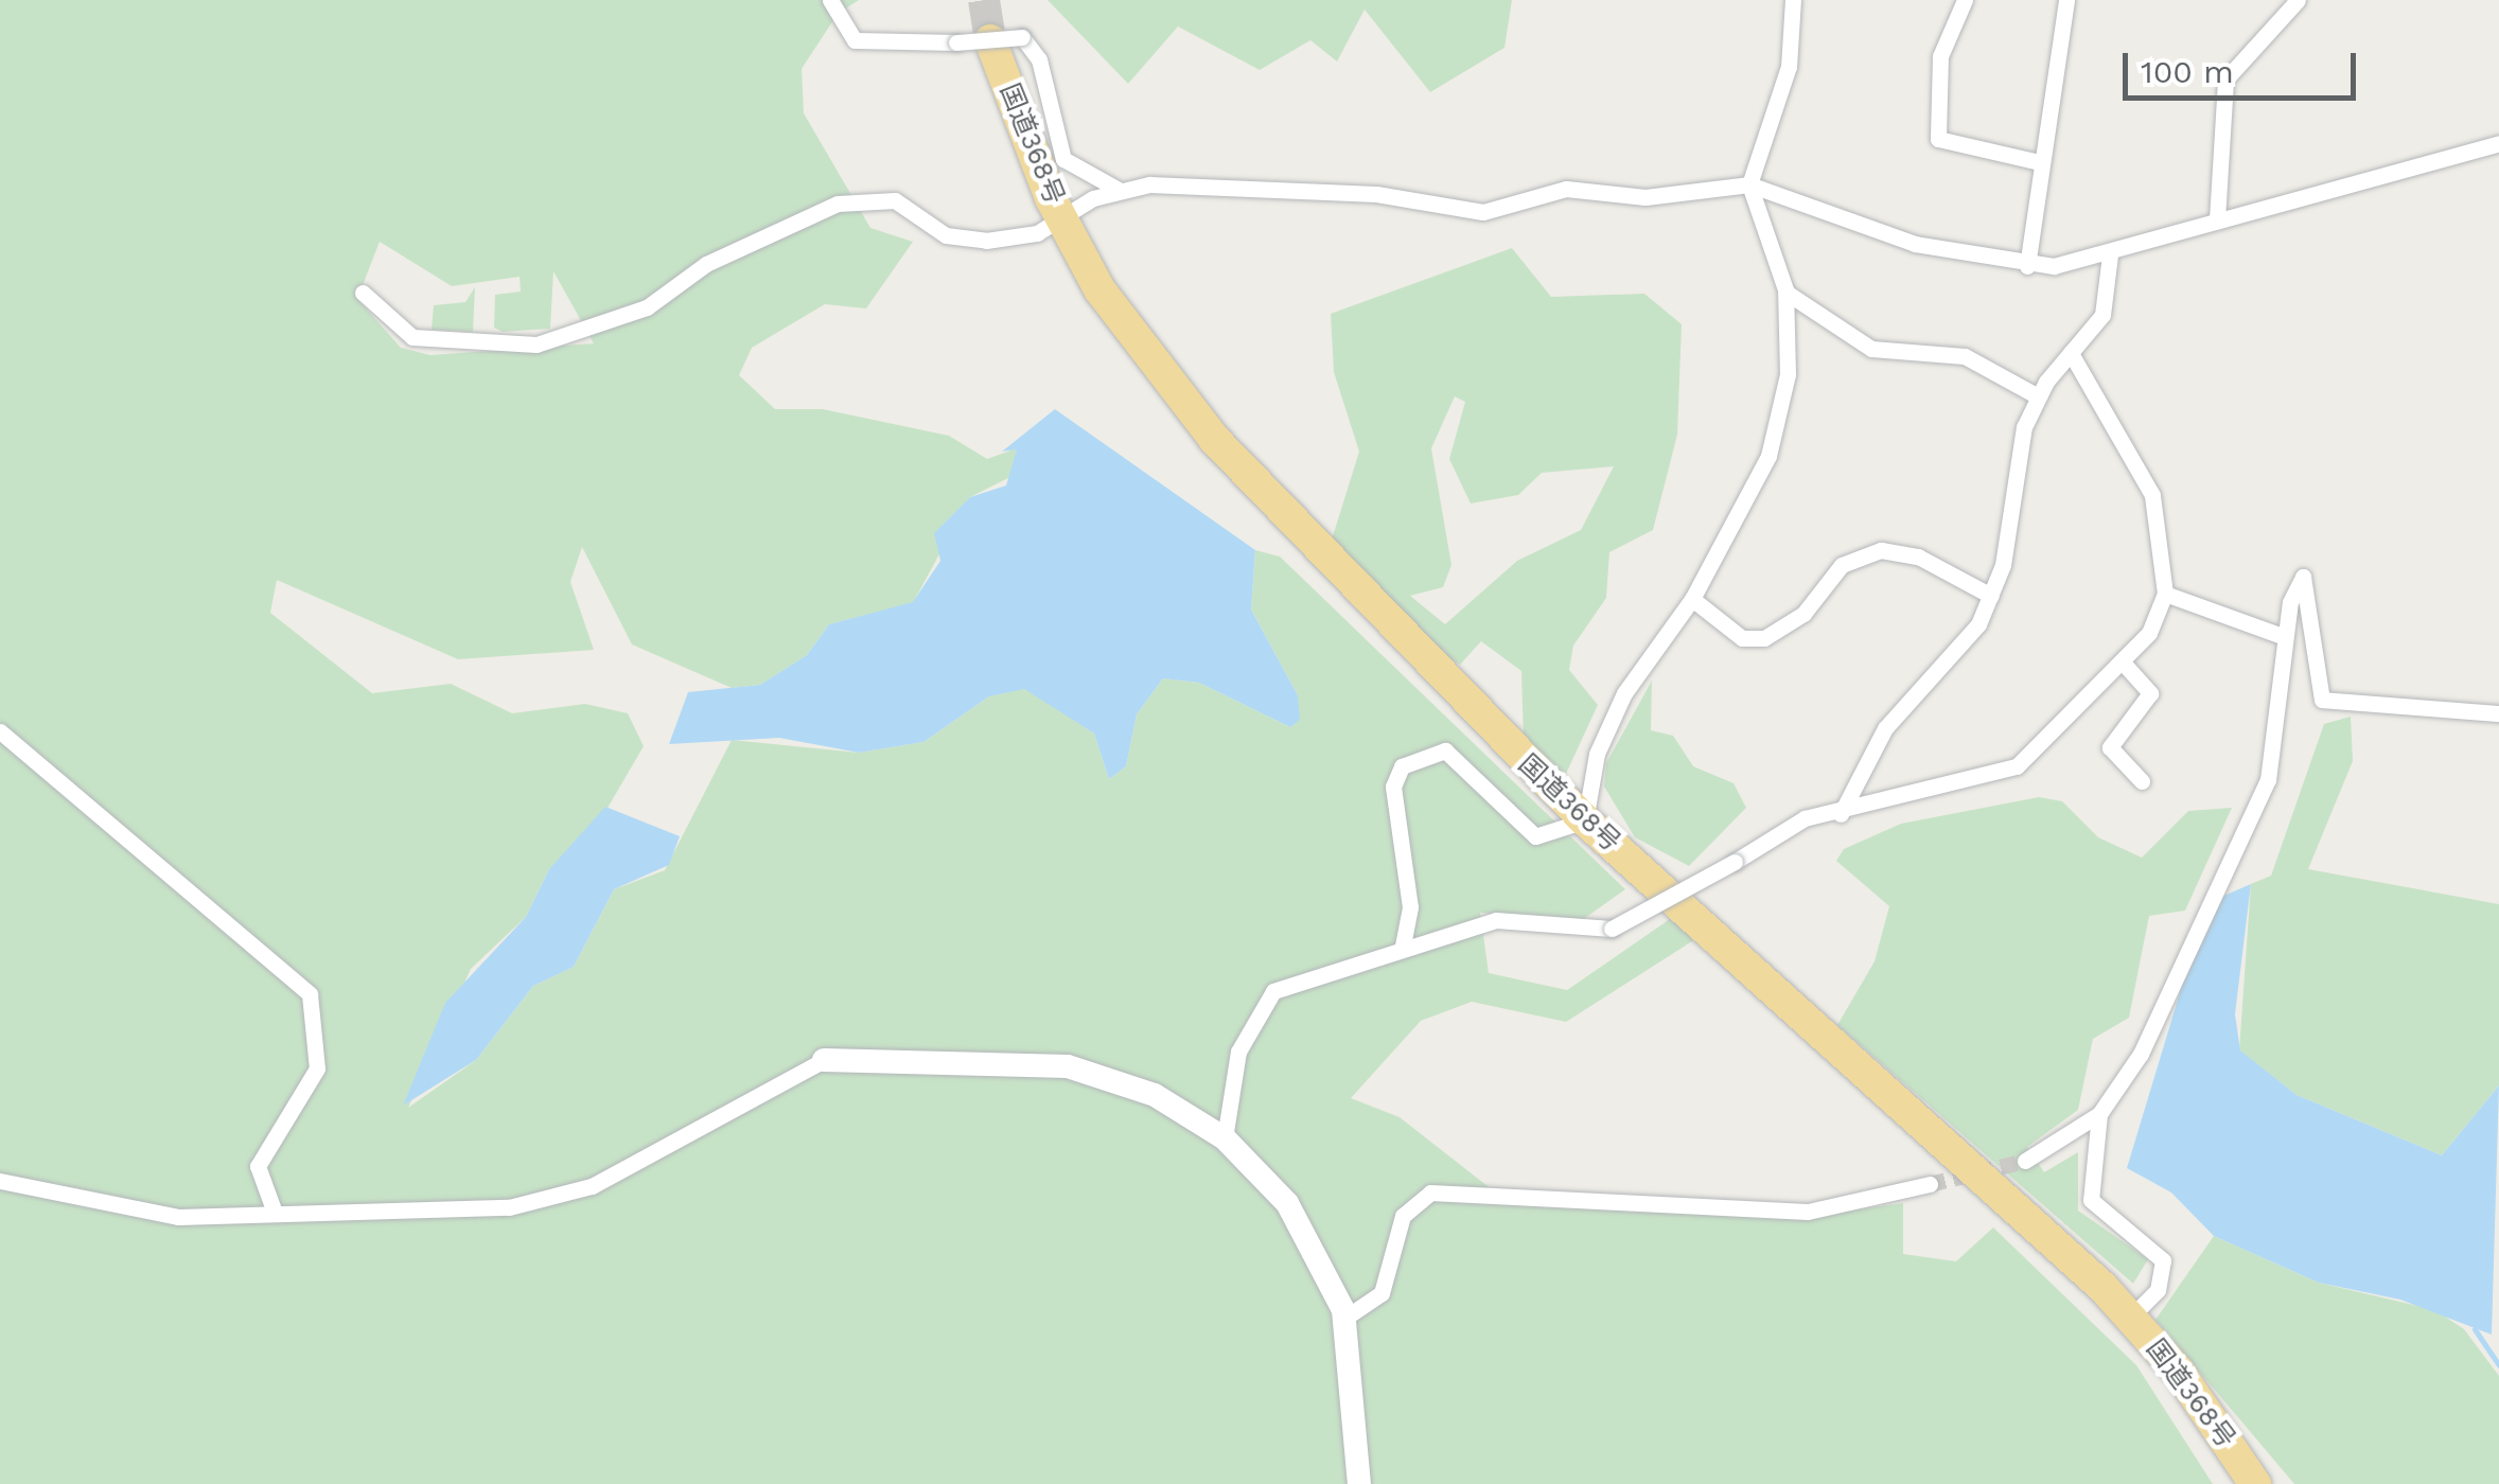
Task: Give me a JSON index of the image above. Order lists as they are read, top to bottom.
{
  "streets": {
    "highway": ["国道368号"]
  },
  "scale_bar": "100 m"
}
